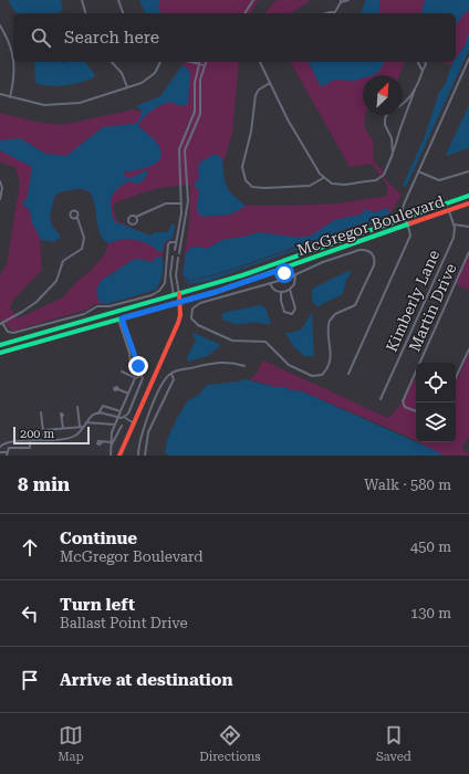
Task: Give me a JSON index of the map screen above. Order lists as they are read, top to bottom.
{
  "streets": {
    "main road": ["McGregor Boulevard"],
    "street": ["Kimberly Lane", "Martin Drive"]
  },
  "scale_bar": "200 m",
  "north": "top right",
  "page": {
    "search": "Search here",
    "scale": "200 m",
    "heading": ["8 min", "Walk · 580 m"],
    "list": [
      ["Continue", "McGregor Boulevard", "450 m"],
      ["Turn left", "Ballast Point Drive", "130 m"],
      "Arrive at destination"
    ],
    "nav": ["Map", "Directions", "Saved"]
  }
}
